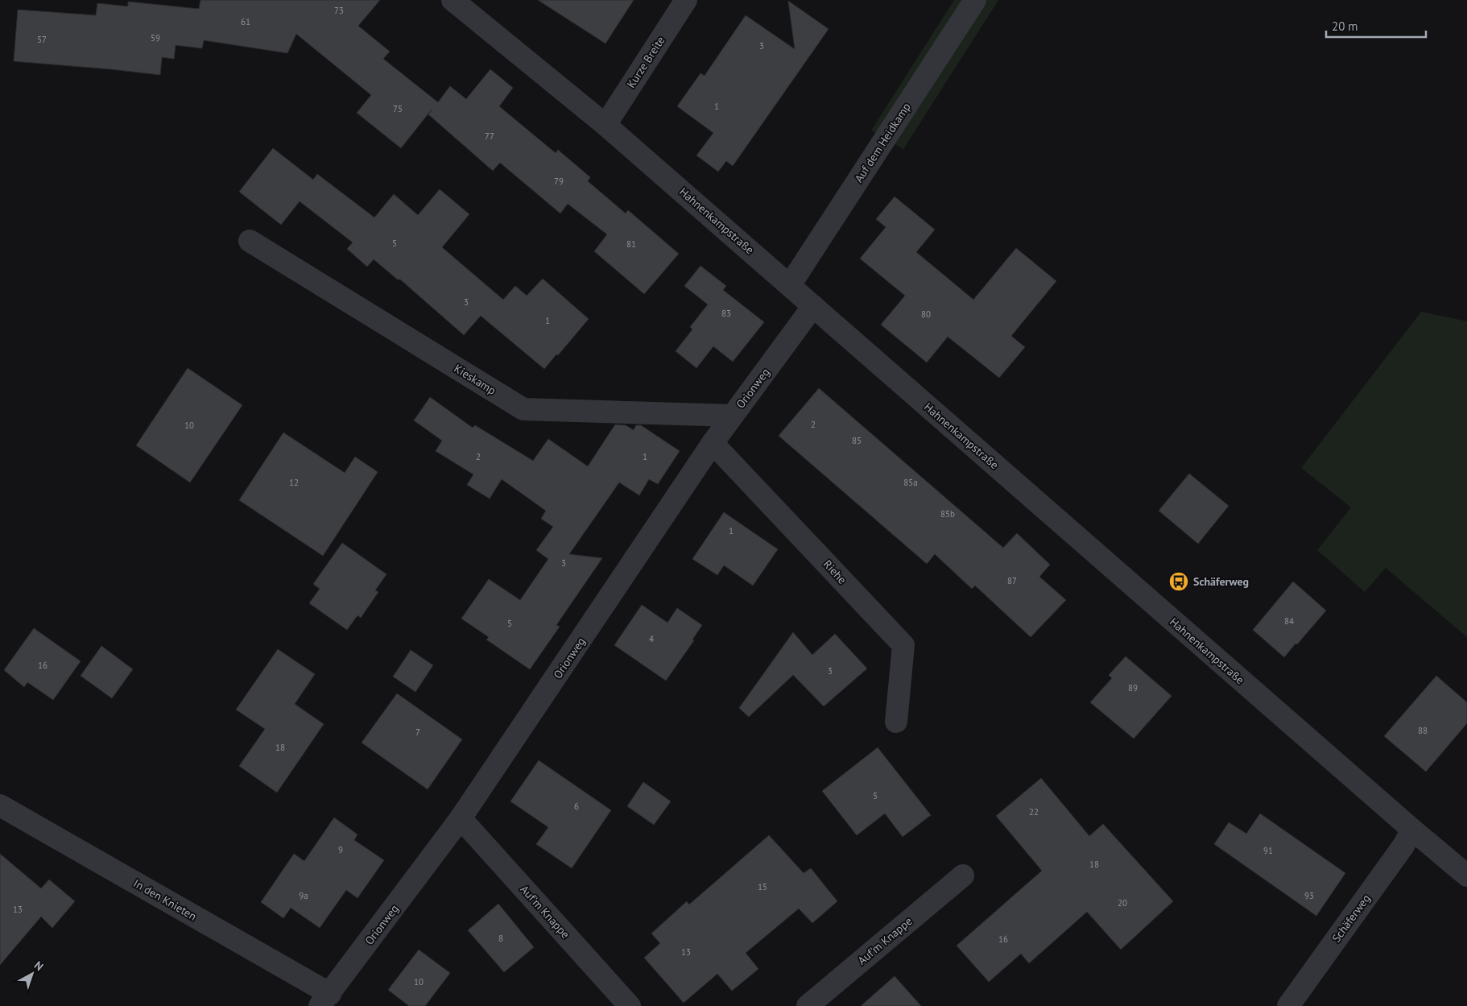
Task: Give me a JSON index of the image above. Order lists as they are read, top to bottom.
{
  "streets": {
    "street": [
      "Kurze Breite",
      "Auf dem Heidkamp",
      "Hahnenkampstraße",
      "Kieskamp",
      "Orionweg",
      "Riehe",
      "In den Knieten",
      "Auf'm Knappe",
      "Schäferweg"
    ]
  },
  "crossings": [
    ["Kurze Breite", "Hahnenkampstraße"],
    ["Auf dem Heidkamp", "Hahnenkampstraße"],
    ["Hahnenkampstraße", "Orionweg"],
    ["Hahnenkampstraße", "Schäferweg"],
    ["Kieskamp", "Orionweg"],
    ["Orionweg", "Riehe"],
    ["Orionweg", "In den Knieten"],
    ["Orionweg", "Auf'm Knappe"]
  ],
  "places": {
    "bus stop": ["Schäferweg"]
  },
  "house_numbers": [
    "73",
    "61",
    "59",
    "57",
    "3",
    "1",
    "75",
    "77",
    "79",
    "5",
    "81",
    "3",
    "83",
    "80",
    "1",
    "2",
    "10",
    "85",
    "2",
    "1",
    "12",
    "85a",
    "85b",
    "1",
    "3",
    "87",
    "84",
    "5",
    "4",
    "16",
    "3",
    "89",
    "88",
    "7",
    "18",
    "5",
    "6",
    "22",
    "9",
    "91",
    "18",
    "15",
    "9a",
    "93",
    "20",
    "13",
    "8",
    "16",
    "13",
    "10"
  ],
  "scale_bar": "20 m",
  "north": "top right"
}
